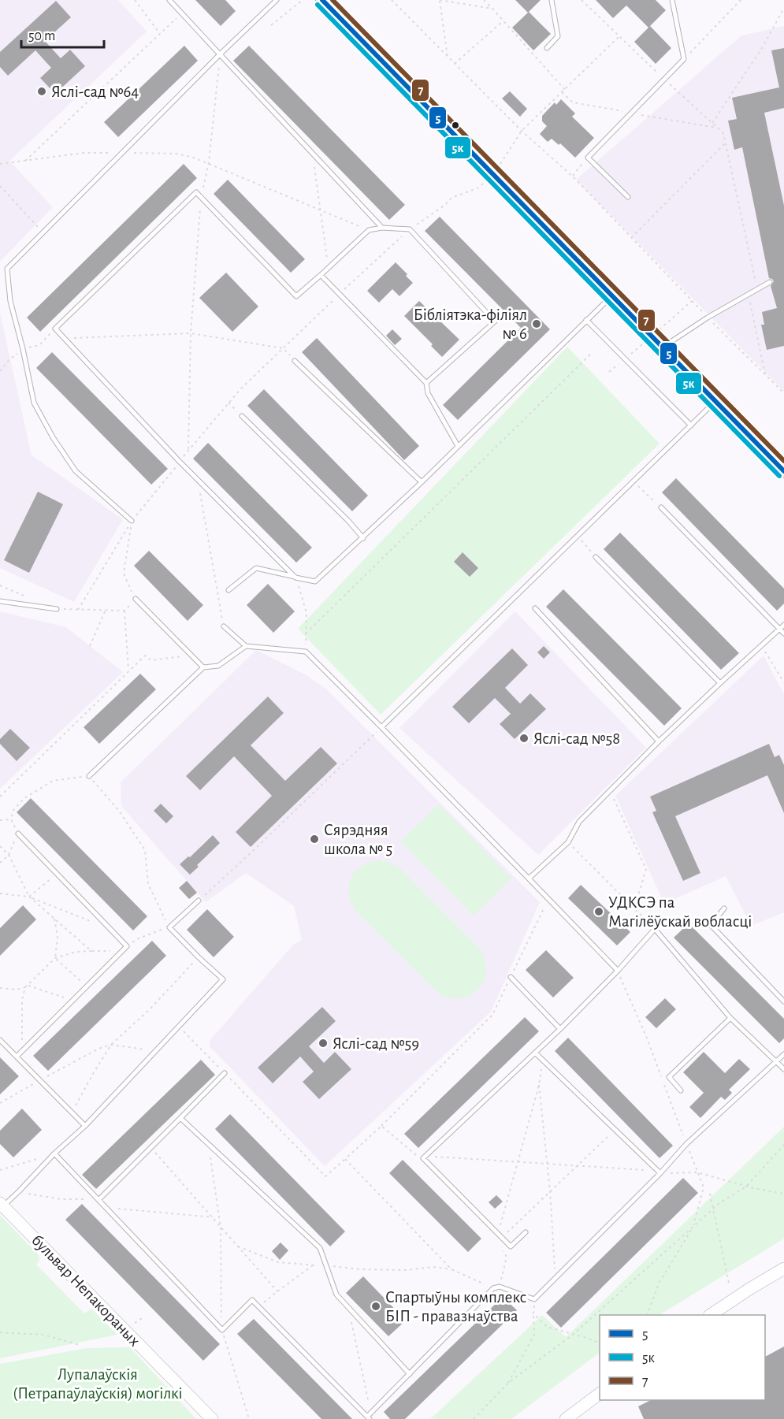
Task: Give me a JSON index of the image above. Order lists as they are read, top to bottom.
{
  "streets": {
    "main road": ["бульвар Непакораных"]
  },
  "parks": ["Лупалаўскія (Петрапаўлаўскія) могілкі"],
  "places": [
    "Яслі-сад №64",
    "Бібліятэка-філіял № 6",
    "Яслі-сад №58",
    "Сярэдняя школа № 5",
    "УДКСЭ па Магілёўскай вобласці",
    "Яслі-сад №59",
    "Спартыўны комплекс БІП - правазнаўства"
  ],
  "lines": ["transit line 5", "transit line 7", "transit line 5к"],
  "legend": ["5", "5к", "7"],
  "scale_bar": "50 m"
}
